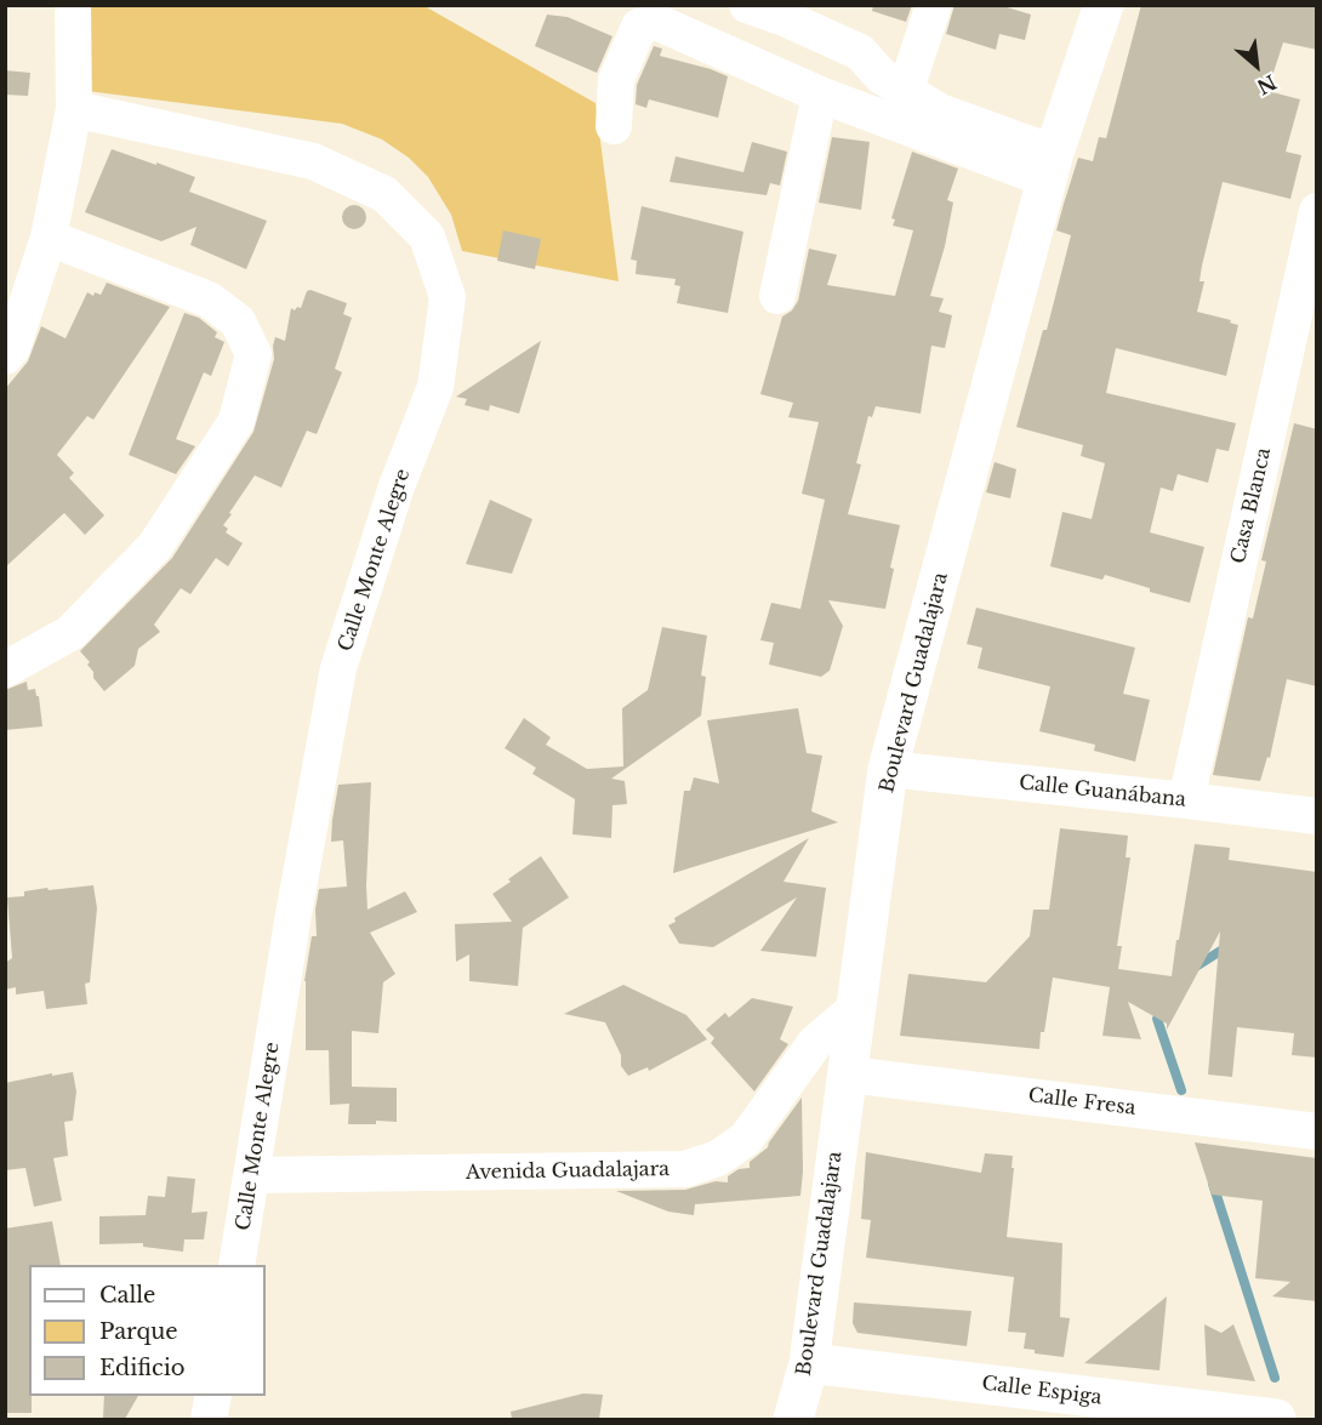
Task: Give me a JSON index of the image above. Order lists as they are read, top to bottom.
{
  "streets": {
    "main road": ["Boulevard Guadalajara", "Calle Espiga"],
    "street": [
      "Casa Blanca",
      "Calle Monte Alegre",
      "Calle Guanábana",
      "Calle Fresa",
      "Avenida Guadalajara"
    ]
  },
  "crossings": [
    ["Casa Blanca", "Calle Guanábana"],
    ["Calle Monte Alegre", "Avenida Guadalajara"],
    ["Boulevard Guadalajara", "Calle Guanábana"],
    ["Boulevard Guadalajara", "Calle Fresa"],
    ["Boulevard Guadalajara", "Avenida Guadalajara"],
    ["Boulevard Guadalajara", "Calle Espiga"]
  ],
  "legend": ["Calle", "Parque", "Edificio"],
  "north": "bottom right"
}
